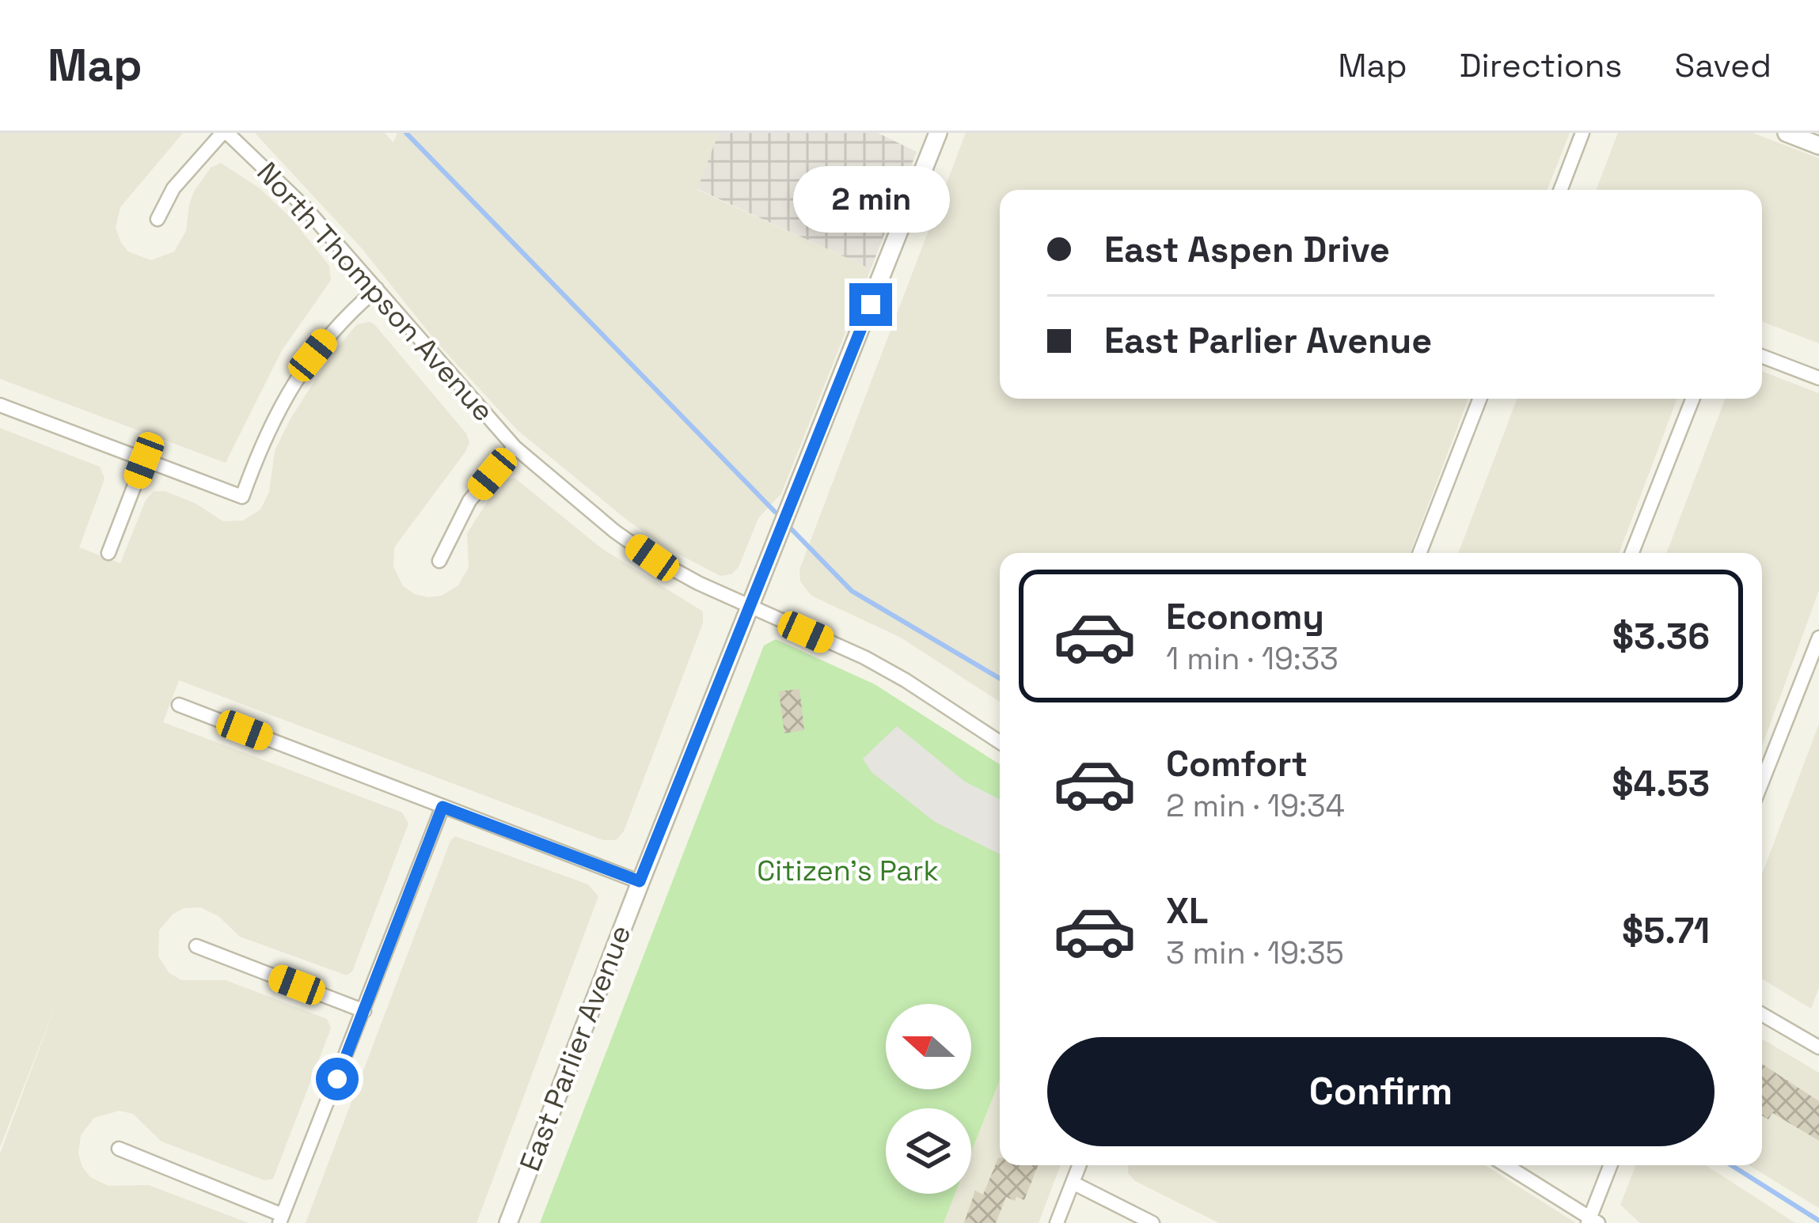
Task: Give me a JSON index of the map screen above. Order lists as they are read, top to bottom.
{
  "streets": {
    "street": ["North Thompson Avenue", "East Parlier Avenue"]
  },
  "crossings": [
    ["North Thompson Avenue", "East Parlier Avenue"]
  ],
  "parks": ["Citizen's Park"],
  "north": "left",
  "page": {
    "header": "Map",
    "nav": ["Map", "Directions", "Saved"],
    "bubble": "2 min",
    "banner": ["East Aspen Drive", "East Parlier Avenue"],
    "list": [
      {
        "name": "Economy",
        "note": "1 min · 19:33",
        "value": "$3.36"
      },
      {
        "name": "Comfort",
        "note": "2 min · 19:34",
        "value": "$4.53"
      },
      {
        "name": "XL",
        "note": "3 min · 19:35",
        "value": "$5.71"
      }
    ],
    "buttons": "Confirm"
  }
}
